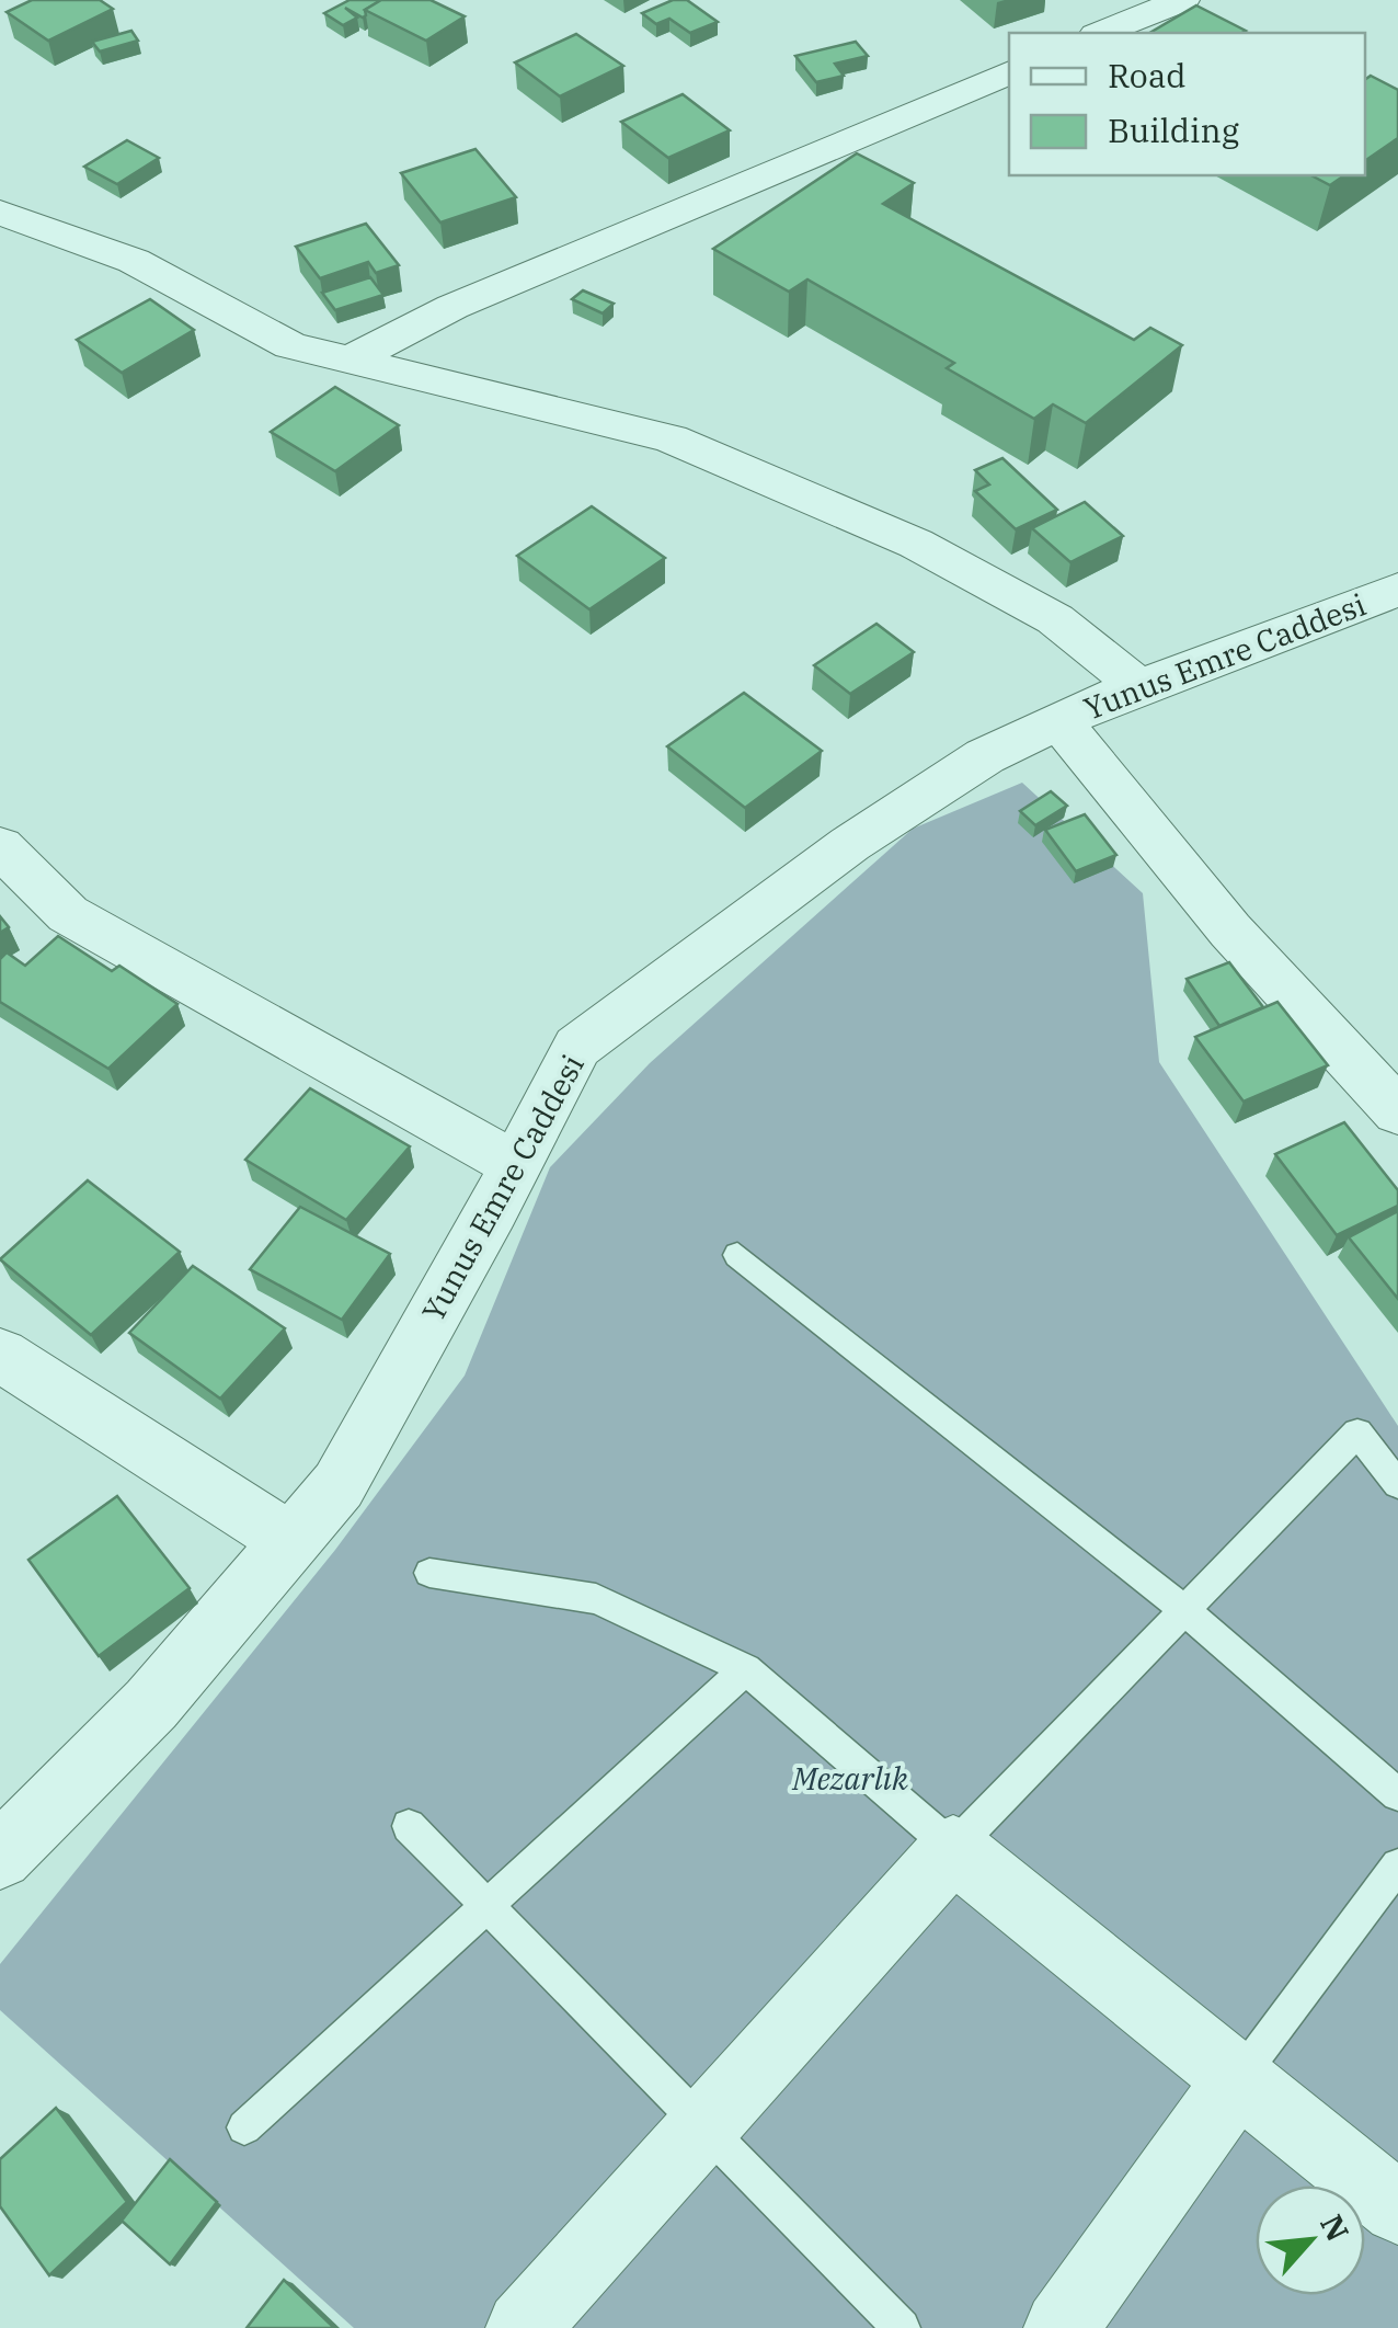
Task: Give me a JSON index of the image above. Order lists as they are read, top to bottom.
{
  "streets": {
    "street": ["Yunus Emre Caddesi"]
  },
  "parks": ["Mezarlık"],
  "legend": ["Road", "Building"],
  "north": "top right"
}
